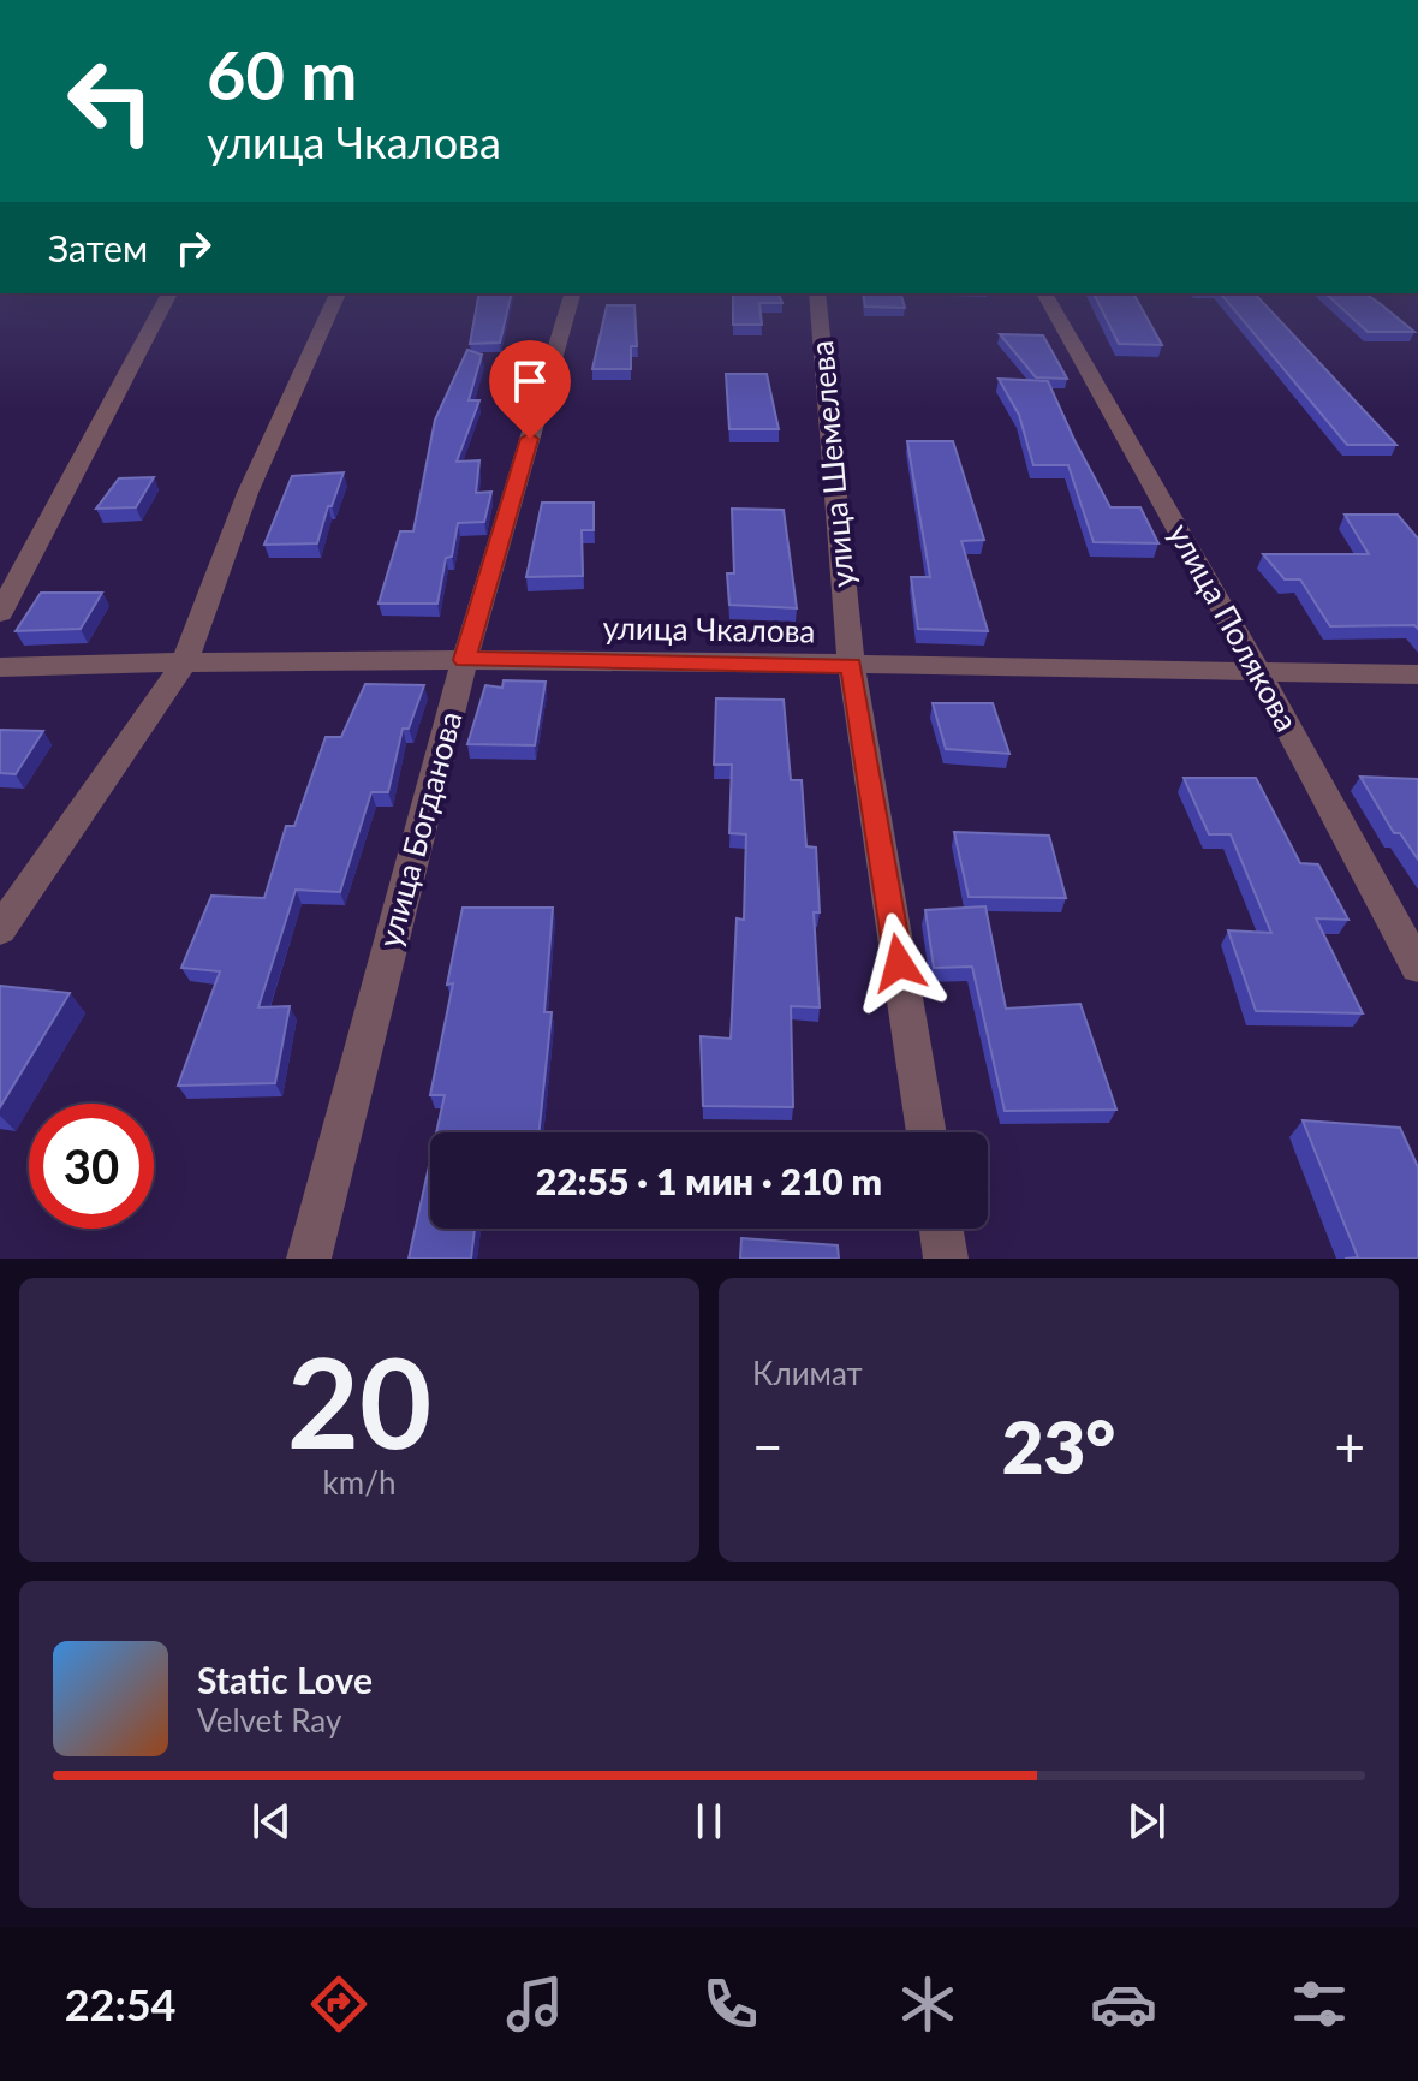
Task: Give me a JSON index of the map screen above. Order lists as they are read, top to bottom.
{
  "streets": {
    "street": [
      "улица Шемелева",
      "улица Полякова",
      "улица Чкалова",
      "улица Богданова"
    ]
  },
  "crossings": [
    ["улица Шемелева", "улица Чкалова"],
    ["улица Полякова", "улица Чкалова"],
    ["улица Чкалова", "улица Богданова"]
  ],
  "page": {
    "turn": ["60 m", "улица Чкалова"],
    "then": "Затем",
    "limit": "30",
    "trip": "22:55 · 1 мин · 210 m",
    "tile": [
      ["20", "km/h"],
      "Климат"
    ],
    "heat": ["−", "23°", "+"],
    "song": ["Static Love", "Velvet Ray"],
    "tabs": "22:54"
  }
}
